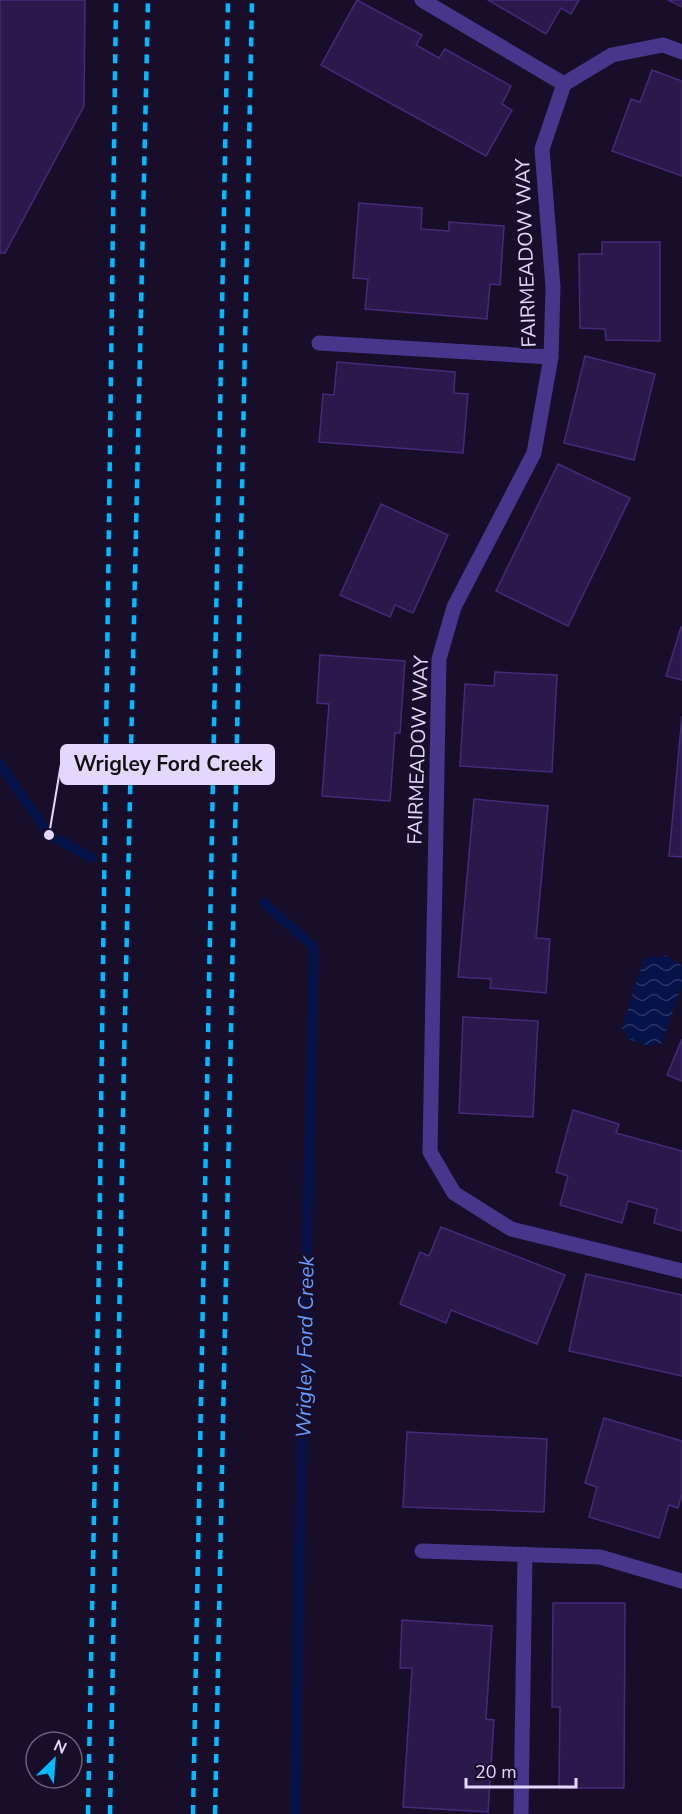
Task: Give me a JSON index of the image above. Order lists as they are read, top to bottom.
{
  "streets": {
    "street": ["FAIRMEADOW WAY"]
  },
  "water": ["Wrigley Ford Creek"],
  "places": ["Wrigley Ford Creek"],
  "scale_bar": "20 m",
  "north": "top right"
}
